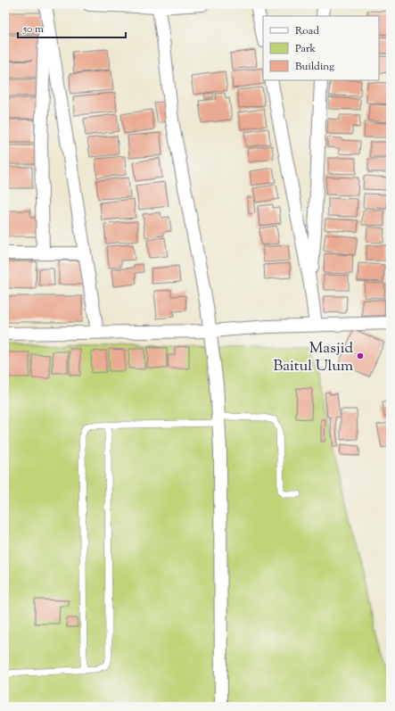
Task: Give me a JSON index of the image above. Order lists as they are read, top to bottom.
{
  "places": ["Masjid Baitul Ulum"],
  "legend": ["Road", "Park", "Building"],
  "scale_bar": "50 m"
}
